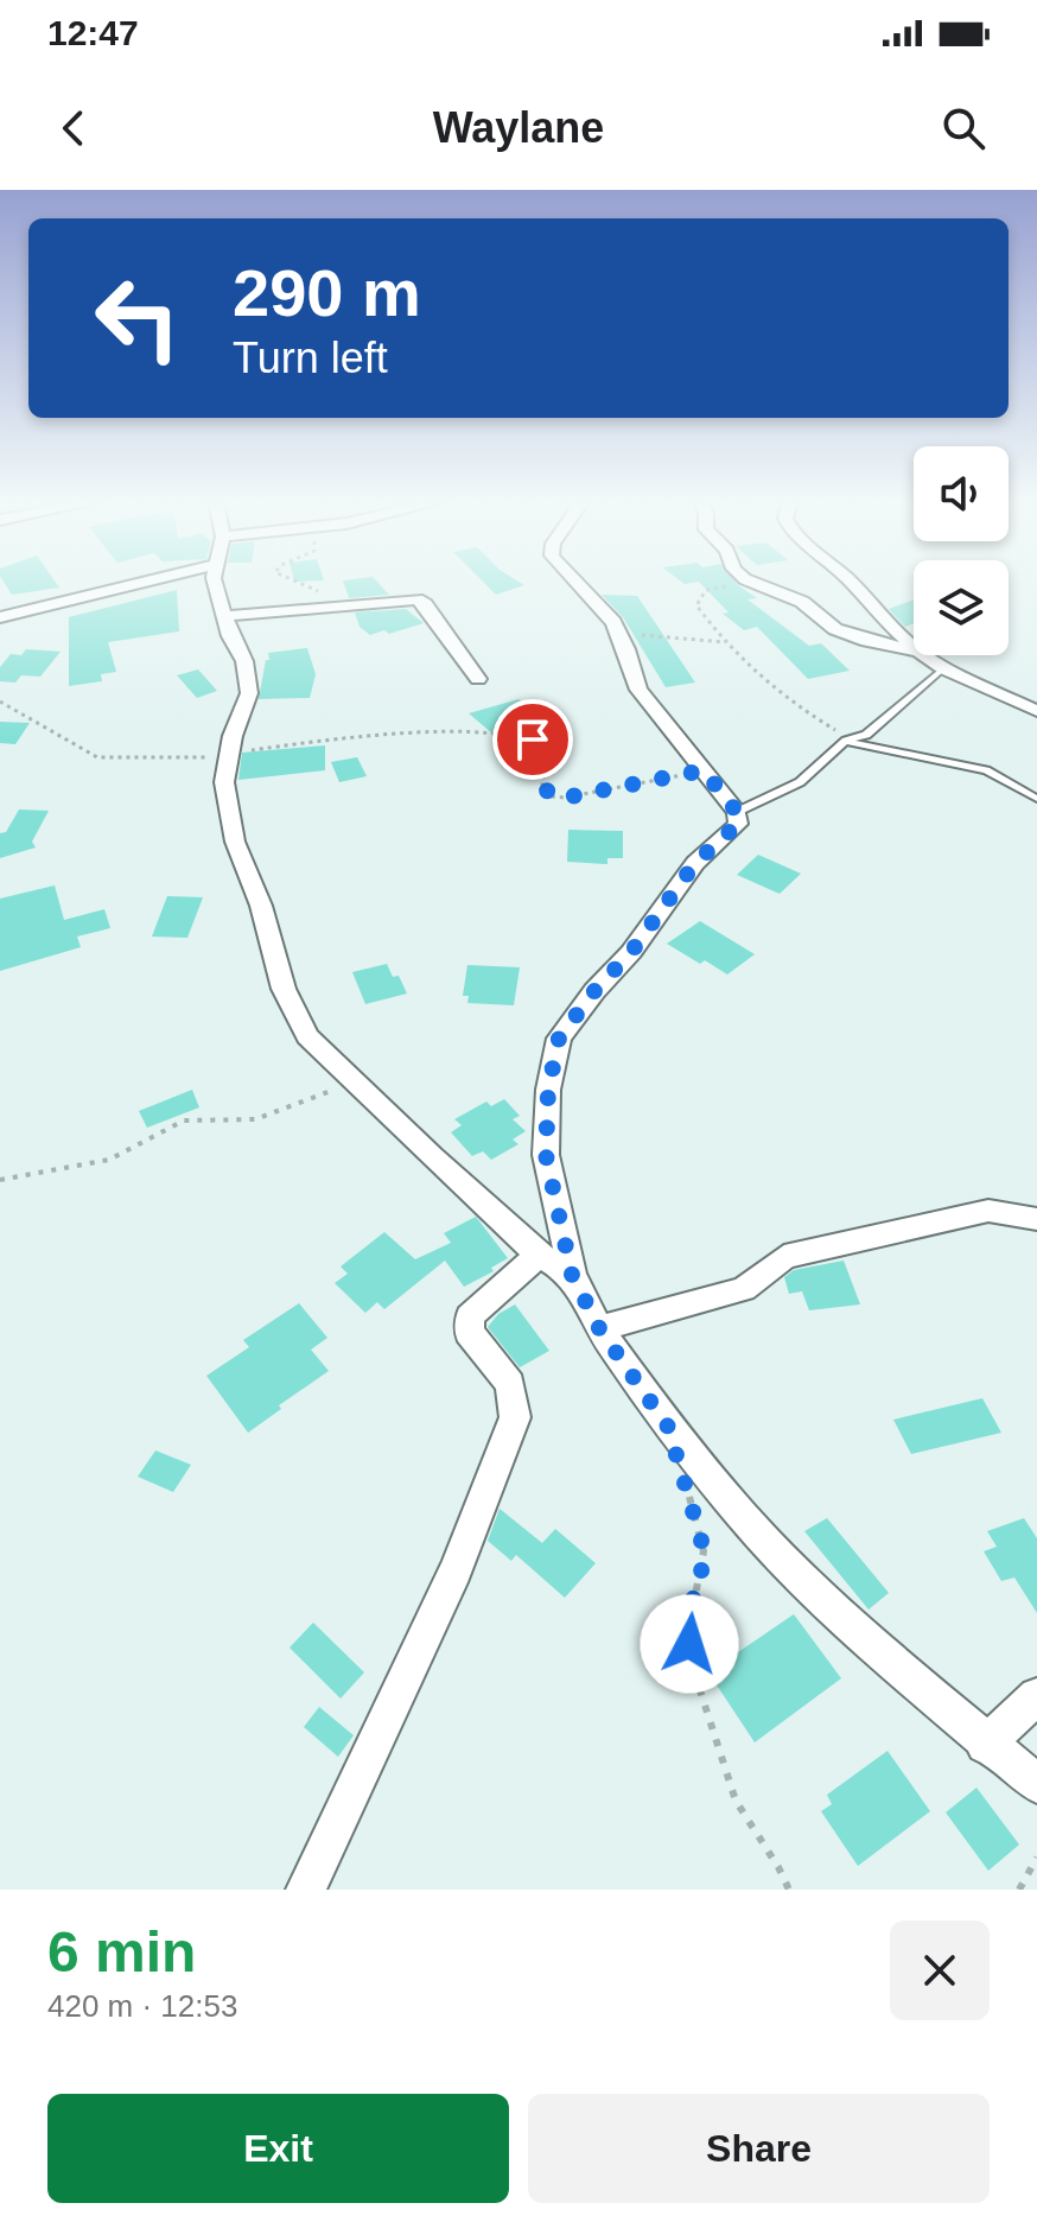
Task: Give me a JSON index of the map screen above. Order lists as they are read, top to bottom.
{
  "page": {
    "status": "12:47",
    "header": "Waylane",
    "turn": ["290 m", "Turn left"],
    "heading": ["6 min", "420 m · 12:53"],
    "buttons": ["Exit", "Share"]
  }
}
